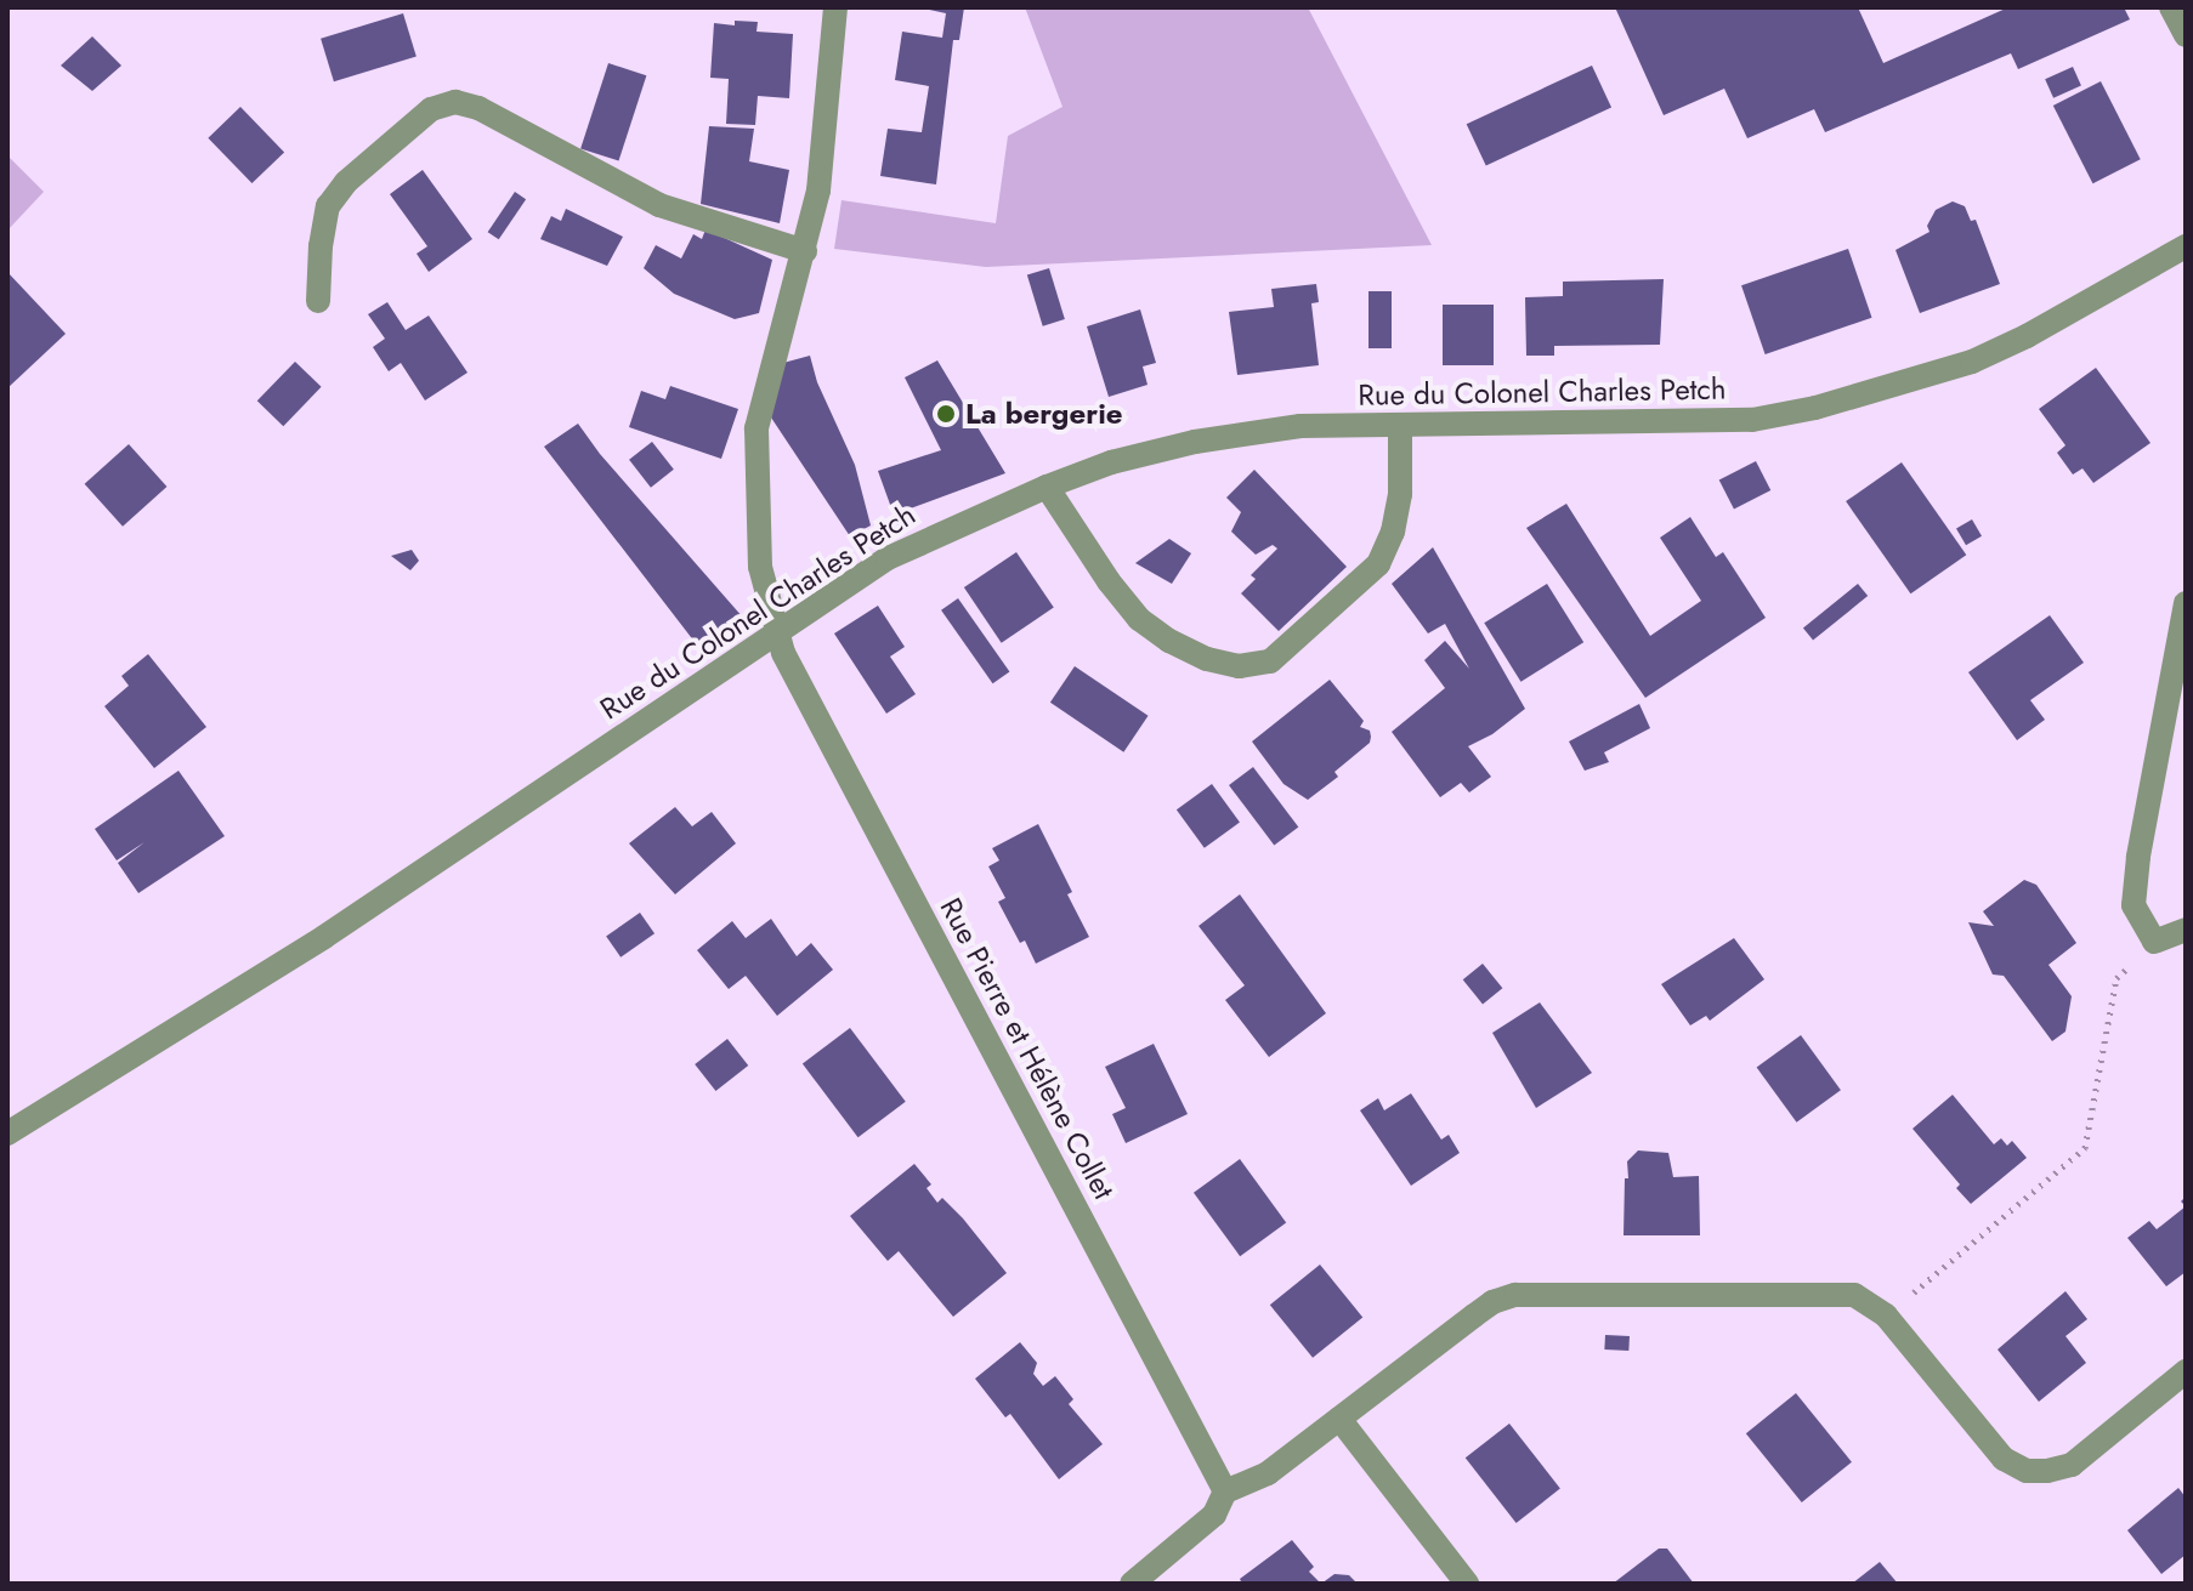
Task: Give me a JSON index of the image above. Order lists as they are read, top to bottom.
{
  "streets": {
    "street": ["Rue du Colonel Charles Petch", "Rue Pierre et Hélène Collet"]
  },
  "crossings": [
    ["Rue du Colonel Charles Petch", "Rue Pierre et Hélène Collet"]
  ],
  "places": ["La bergerie"]
}
